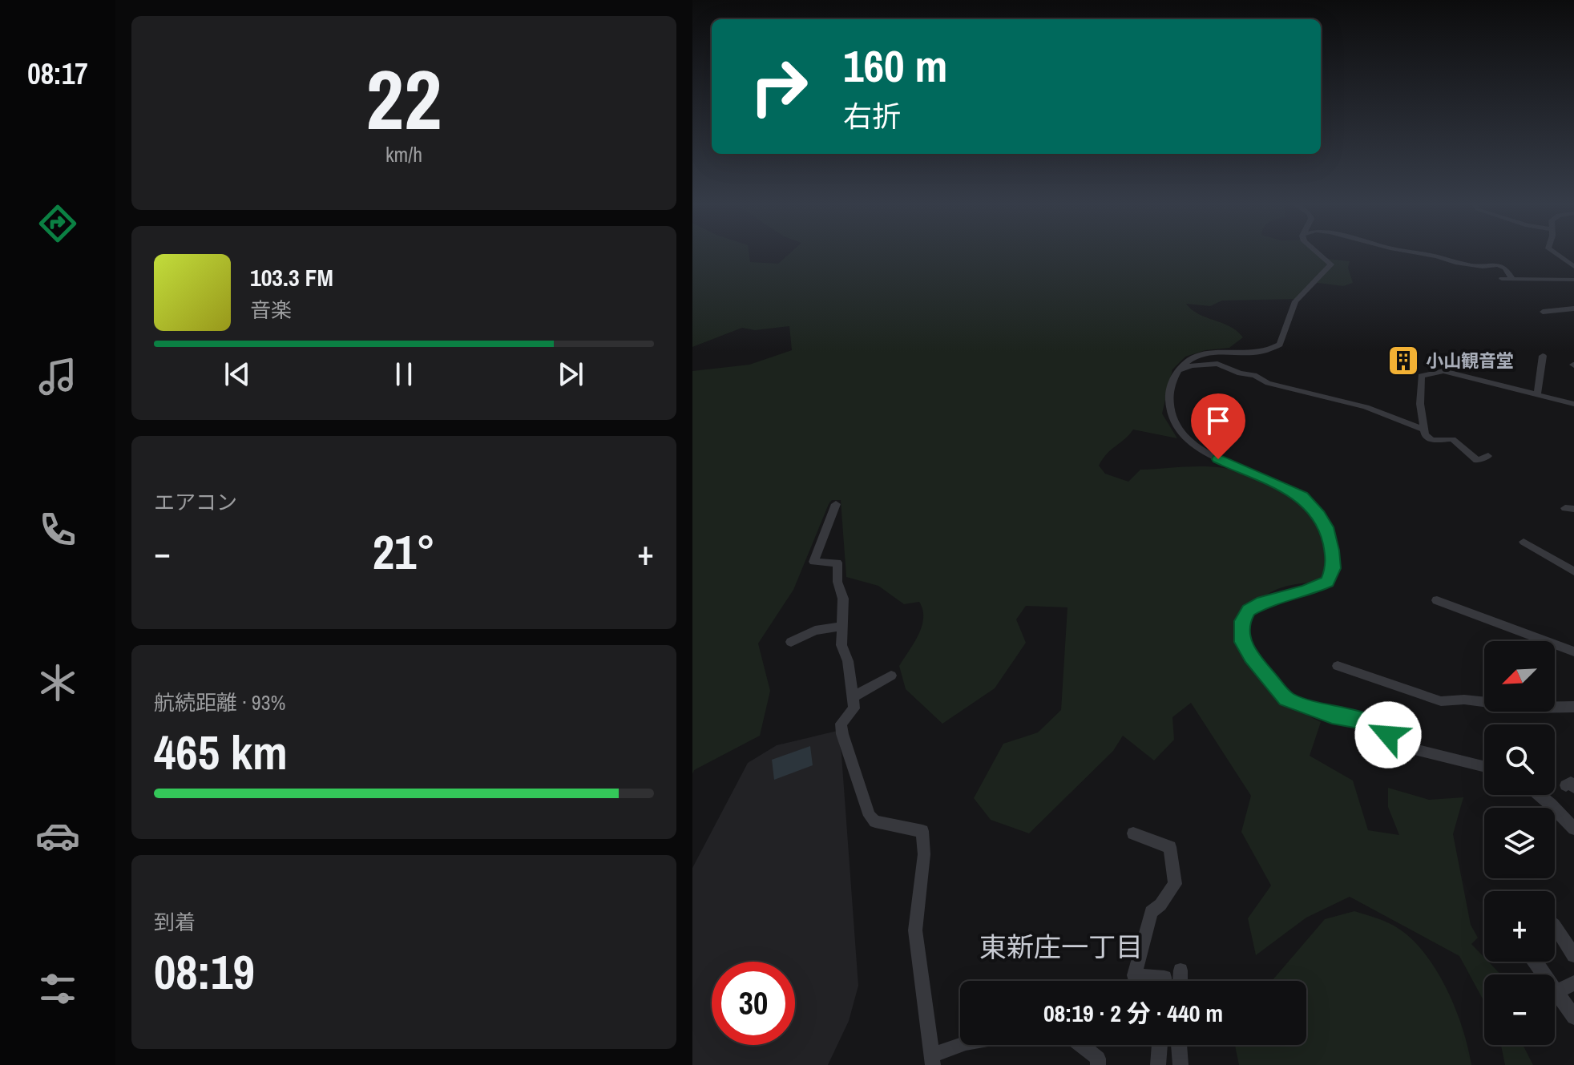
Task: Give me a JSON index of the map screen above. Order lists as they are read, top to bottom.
{
  "districts": ["東新庄一丁目"],
  "places": {
    "building": ["小山観音堂"]
  },
  "north": "bottom left",
  "page": {
    "tabs": "08:17",
    "tile": [
      ["22", "km/h"],
      "エアコン",
      ["航続距離 · 93%", "465 km"],
      ["到着", "08:19"]
    ],
    "turn": ["160 m", "右折"],
    "song": ["103.3 FM", "音楽"],
    "heat": ["−", "21°", "+"],
    "map_buttons": ["+", "−"],
    "limit": "30",
    "trip": "08:19 · 2 分 · 440 m"
  }
}
